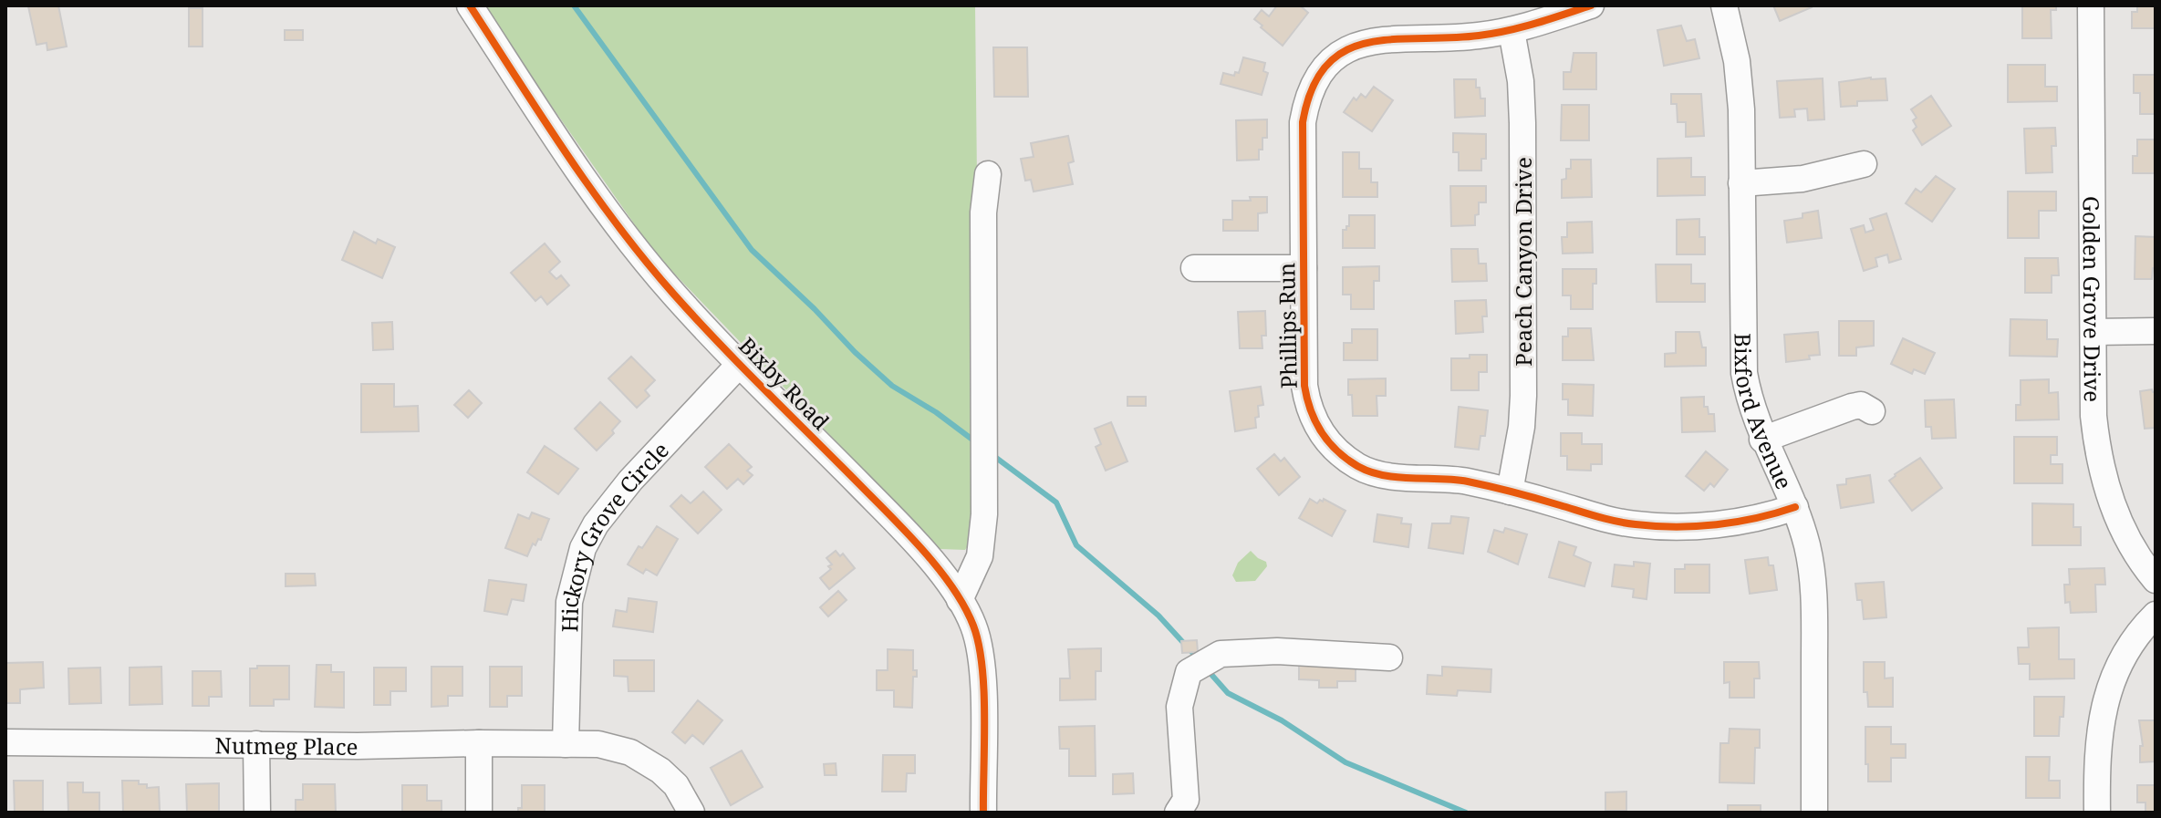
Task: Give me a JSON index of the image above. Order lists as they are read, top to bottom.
{
  "streets": {
    "street": [
      "Peach Canyon Drive",
      "Golden Grove Drive",
      "Phillips Run",
      "Bixby Road",
      "Bixford Avenue",
      "Hickory Grove Circle",
      "Nutmeg Place"
    ]
  },
  "crossings": [
    ["Peach Canyon Drive", "Phillips Run"],
    ["Phillips Run", "Bixford Avenue"],
    ["Bixby Road", "Hickory Grove Circle"],
    ["Hickory Grove Circle", "Nutmeg Place"]
  ]
}
